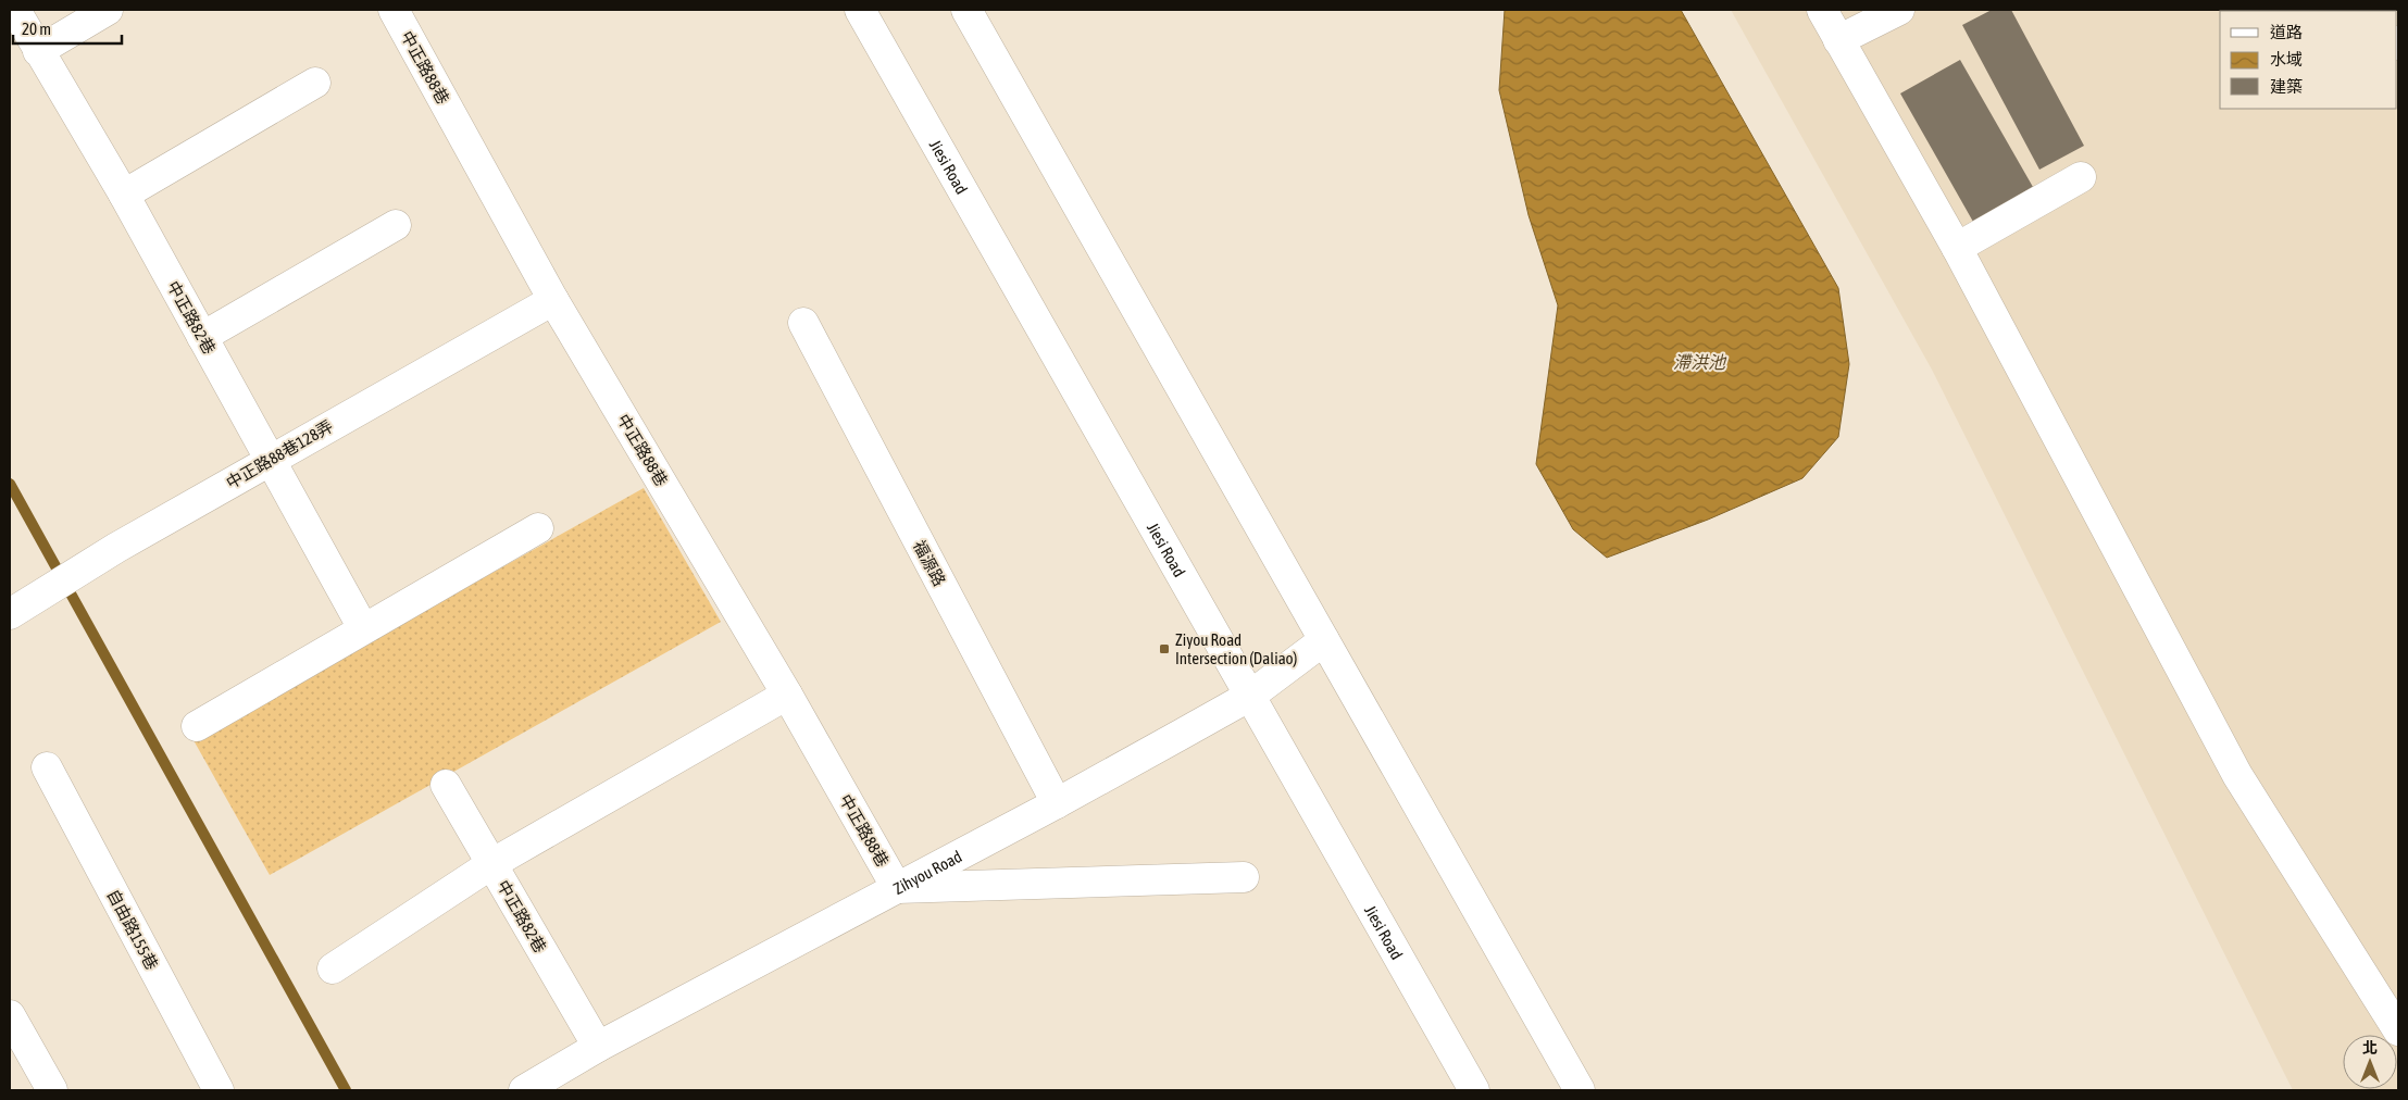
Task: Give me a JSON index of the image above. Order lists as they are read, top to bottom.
{
  "streets": {
    "street": [
      "中正路88巷",
      "Jiesi Road",
      "中正路82巷",
      "中正路88巷128弄",
      "福源路",
      "Zihyou Road",
      "自由路155巷"
    ]
  },
  "crossings": [
    ["中正路88巷", "中正路88巷128弄"],
    ["中正路88巷", "Zihyou Road"],
    ["Jiesi Road", "Zihyou Road"],
    ["中正路82巷", "中正路88巷128弄"],
    ["中正路82巷", "Zihyou Road"],
    ["福源路", "Zihyou Road"]
  ],
  "water": ["滯洪池"],
  "places": {
    "transit": ["Ziyou Road Intersection (Daliao)"]
  },
  "legend": ["道路", "水域", "建築"],
  "scale_bar": "20 m",
  "north": "top"
}
